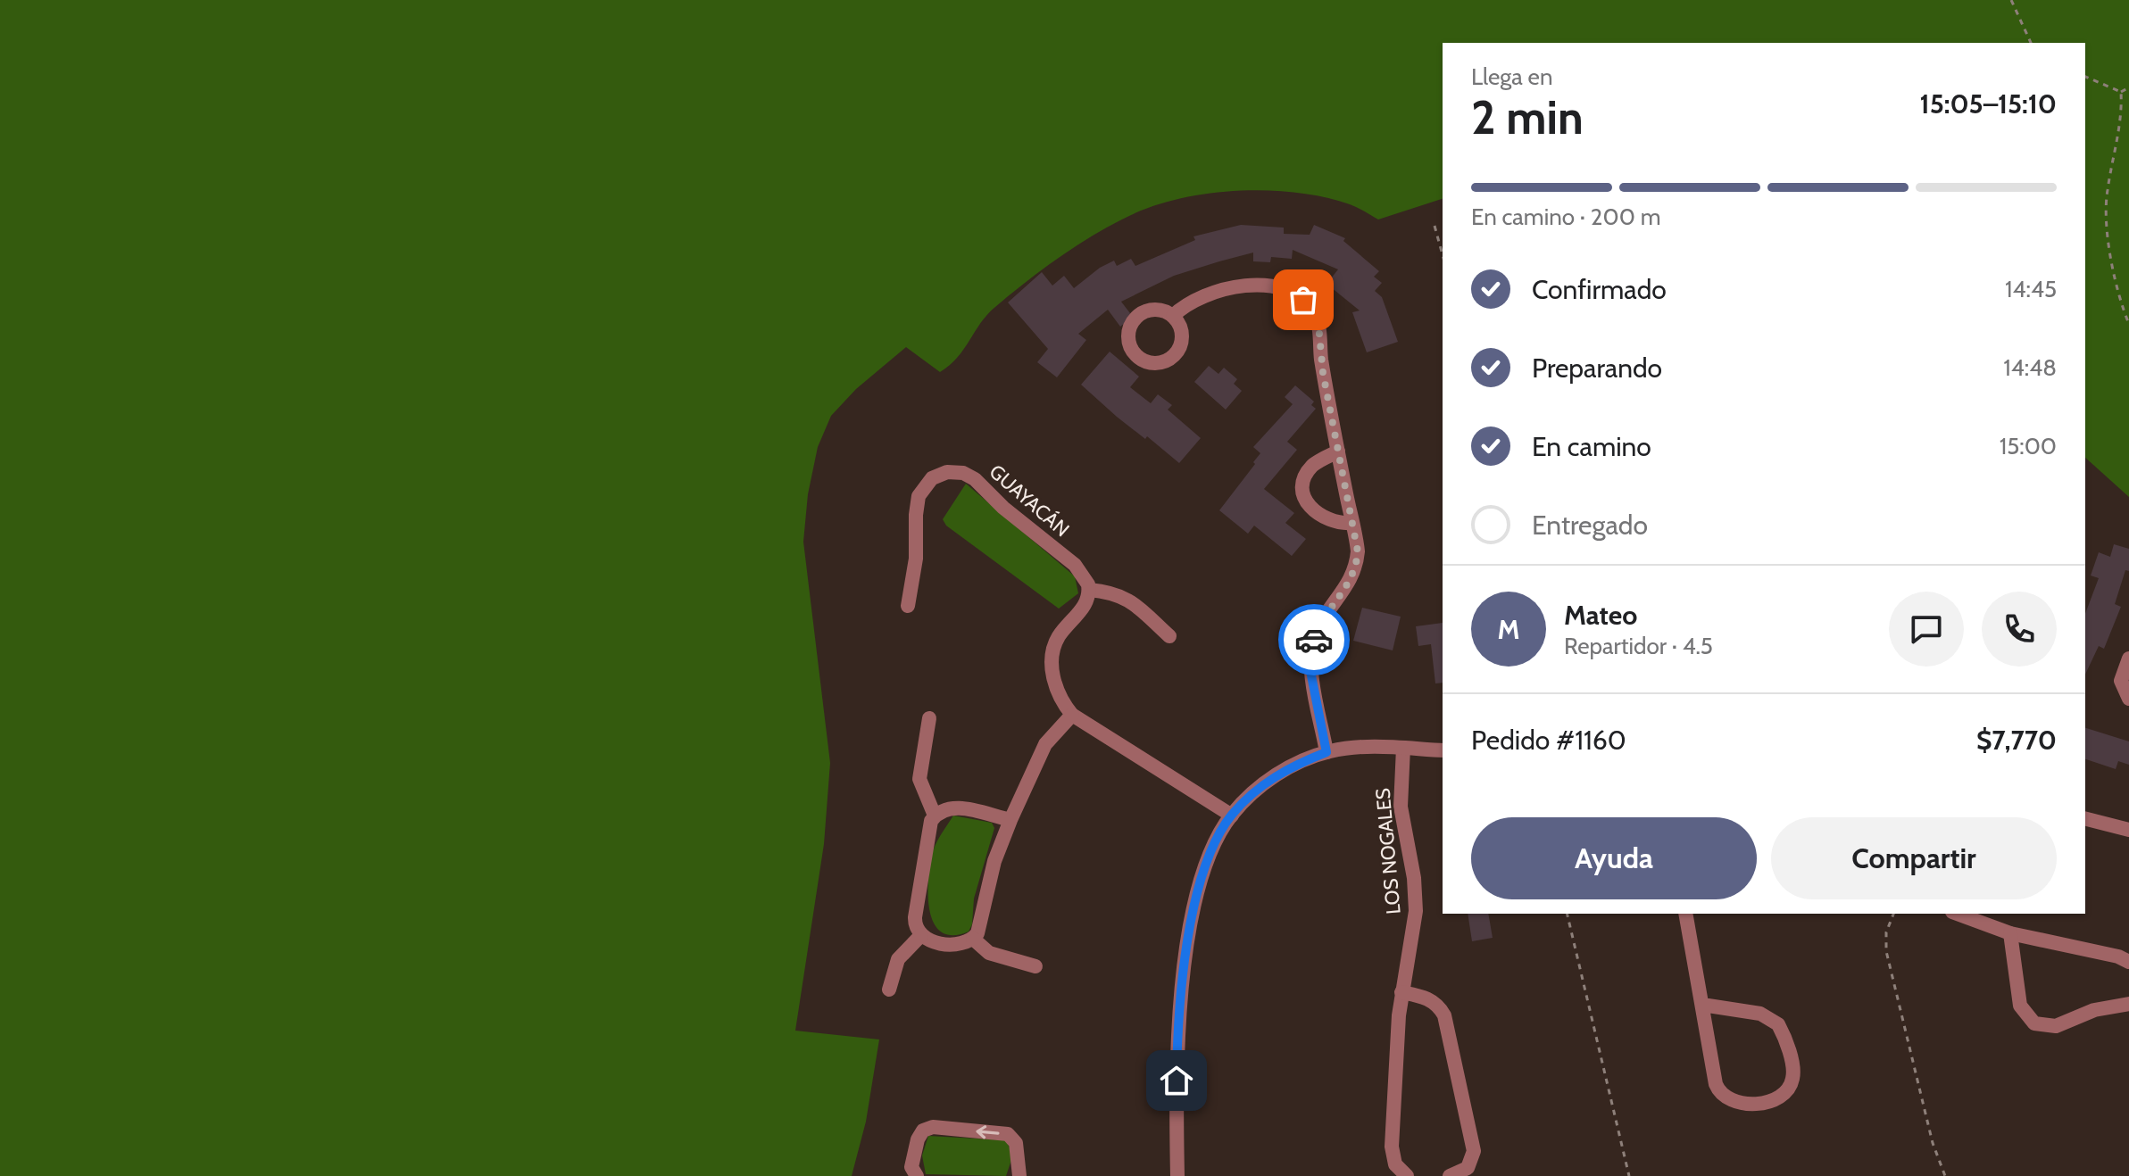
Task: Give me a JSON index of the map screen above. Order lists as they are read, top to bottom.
{
  "streets": {
    "street": ["GUAYACÁN", "LOS NOGALES"]
  },
  "page": {
    "heading": ["2 min", "Llega en", "15:05–15:10"],
    "panel": [
      "Mateo",
      "Repartidor · 4.5",
      "Pedido #1160",
      "$7,770"
    ],
    "bar": "En camino · 200 m",
    "list": [
      ["Confirmado", "14:45"],
      ["Preparando", "14:48"],
      ["En camino", "15:00"],
      "Entregado"
    ],
    "round": "M",
    "buttons": ["Ayuda", "Compartir"]
  }
}
